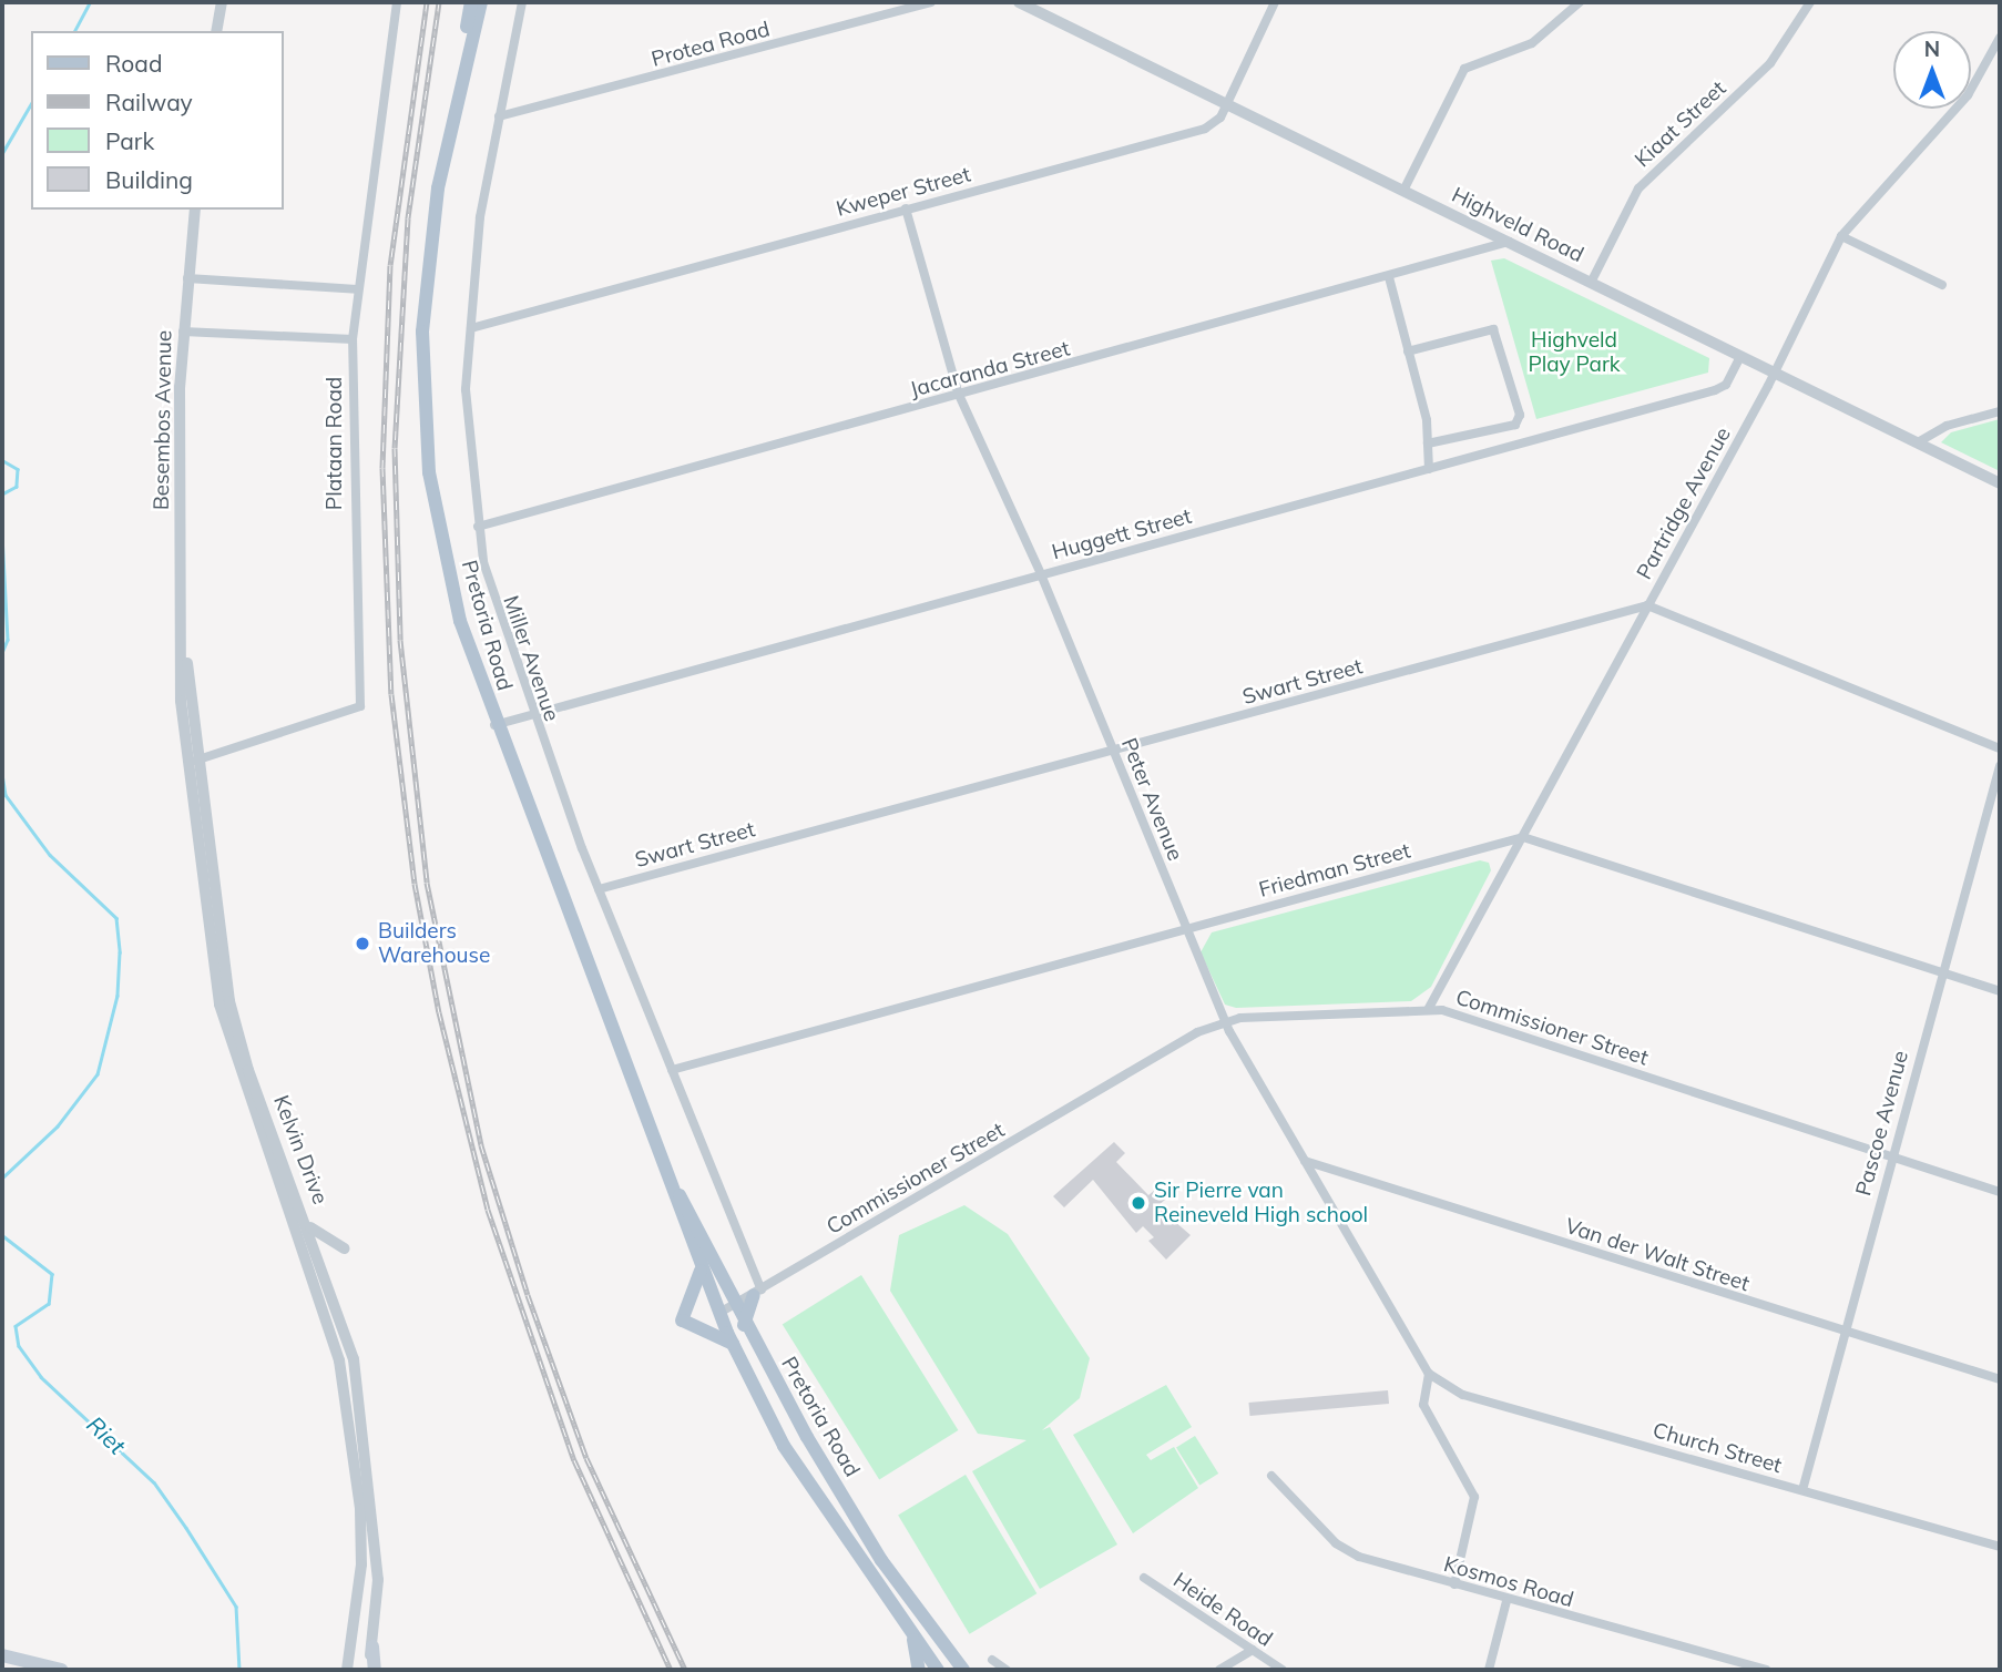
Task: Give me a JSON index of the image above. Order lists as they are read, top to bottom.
{
  "streets": {
    "main road": ["Pretoria Road"],
    "street": [
      "Protea Road",
      "Kiaat Street",
      "Kweper Street",
      "Highveld Road",
      "Jacaranda Street",
      "Besembos Avenue",
      "Plataan Road",
      "Partridge Avenue",
      "Huggett Street",
      "Miller Avenue",
      "Swart Street",
      "Peter Avenue",
      "Friedman Street",
      "Commissioner Street",
      "Pascoe Avenue",
      "Kelvin Drive",
      "Van der Walt Street",
      "Church Street",
      "Kosmos Road",
      "Heide Road"
    ]
  },
  "crossings": [
    ["Protea Road", "Miller Avenue"],
    ["Kiaat Street", "Highveld Road"],
    ["Kweper Street", "Highveld Road"],
    ["Kweper Street", "Miller Avenue"],
    ["Kweper Street", "Peter Avenue"],
    ["Highveld Road", "Jacaranda Street"],
    ["Highveld Road", "Partridge Avenue"],
    ["Highveld Road", "Huggett Street"],
    ["Jacaranda Street", "Miller Avenue"],
    ["Jacaranda Street", "Peter Avenue"],
    ["Besembos Avenue", "Kelvin Drive"],
    ["Plataan Road", "Kelvin Drive"],
    ["Partridge Avenue", "Swart Street"],
    ["Partridge Avenue", "Friedman Street"],
    ["Partridge Avenue", "Commissioner Street"],
    ["Huggett Street", "Pretoria Road"],
    ["Huggett Street", "Miller Avenue"],
    ["Huggett Street", "Peter Avenue"],
    ["Pretoria Road", "Commissioner Street"],
    ["Miller Avenue", "Swart Street"],
    ["Miller Avenue", "Friedman Street"],
    ["Miller Avenue", "Commissioner Street"],
    ["Swart Street", "Peter Avenue"],
    ["Peter Avenue", "Friedman Street"],
    ["Peter Avenue", "Commissioner Street"],
    ["Peter Avenue", "Van der Walt Street"],
    ["Peter Avenue", "Church Street"],
    ["Commissioner Street", "Pascoe Avenue"],
    ["Pascoe Avenue", "Van der Walt Street"],
    ["Pascoe Avenue", "Church Street"]
  ],
  "water": ["Riet"],
  "parks": ["Highveld Play Park"],
  "places": ["Builders Warehouse", "Sir Pierre van Reineveld High school"],
  "legend": [
    "Road",
    "Railway",
    "Park",
    "Building"
  ],
  "north": "top"
}
